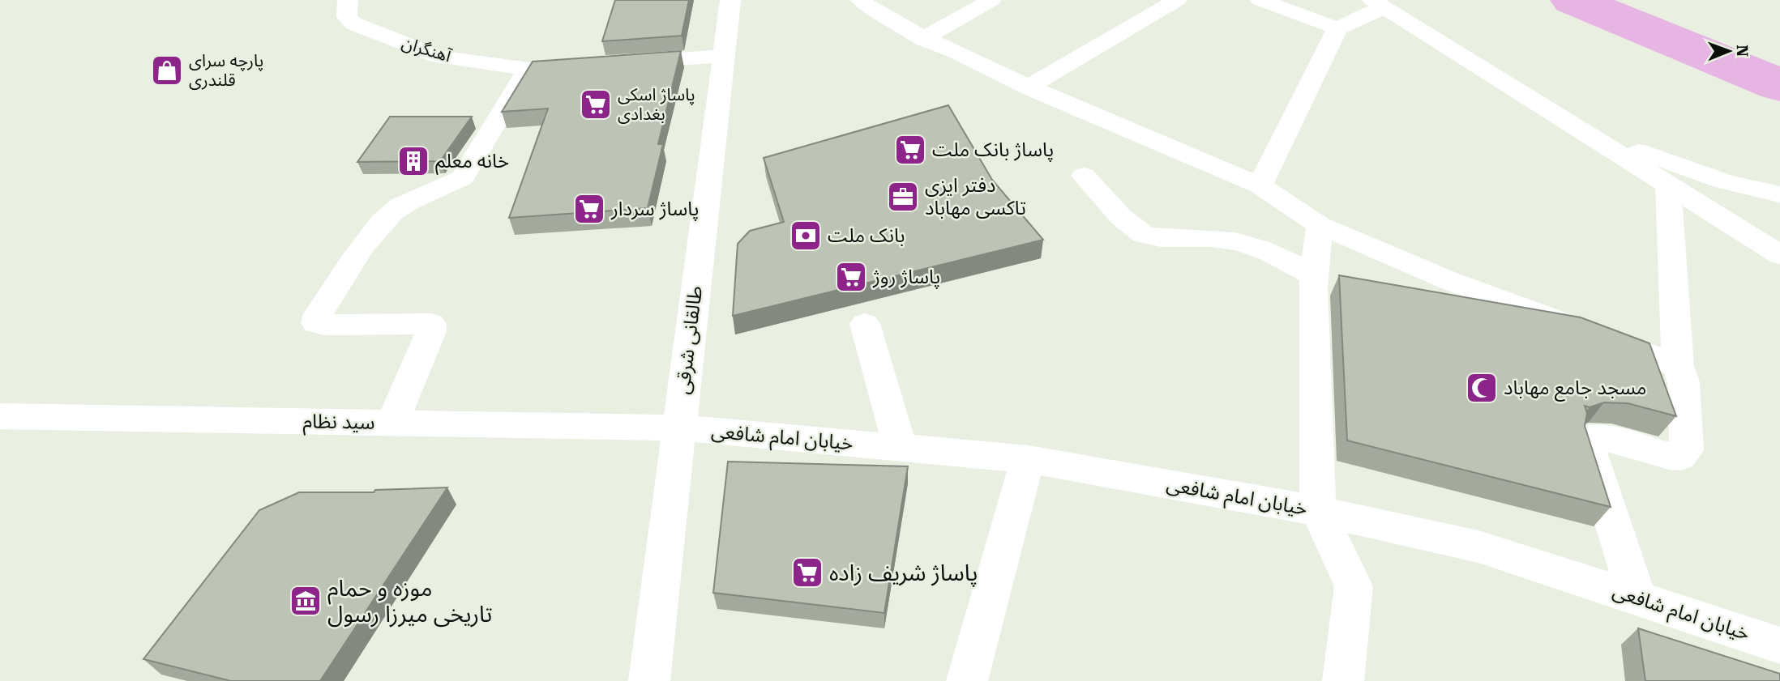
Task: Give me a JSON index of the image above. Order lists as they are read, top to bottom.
{
  "streets": {
    "street": [
      "آهنگران",
      "طالقانی شرقی",
      "سید نظام",
      "خیابان امام شافعی"
    ]
  },
  "crossings": [
    ["طالقانی شرقی", "سید نظام"],
    ["طالقانی شرقی", "خیابان امام شافعی"],
    ["سید نظام", "خیابان امام شافعی"]
  ],
  "places": {
    "shop": ["پارچه سرای قلندری"],
    "supermarket": [
      "پاساژ اسکی بغدادی",
      "پاساژ بانک ملت",
      "پاساژ سردار",
      "پاساژ روژ",
      "پاساژ شریف زاده"
    ],
    "building": ["خانه معلم"],
    "office": ["دفتر ایزی تاکسی مهاباد"],
    "bank": ["بانک ملت"],
    "mosque": ["مسجد جامع مهاباد"],
    "museum": ["موزه و حمام تاریخی میرزا رسول"]
  },
  "north": "right"
}
